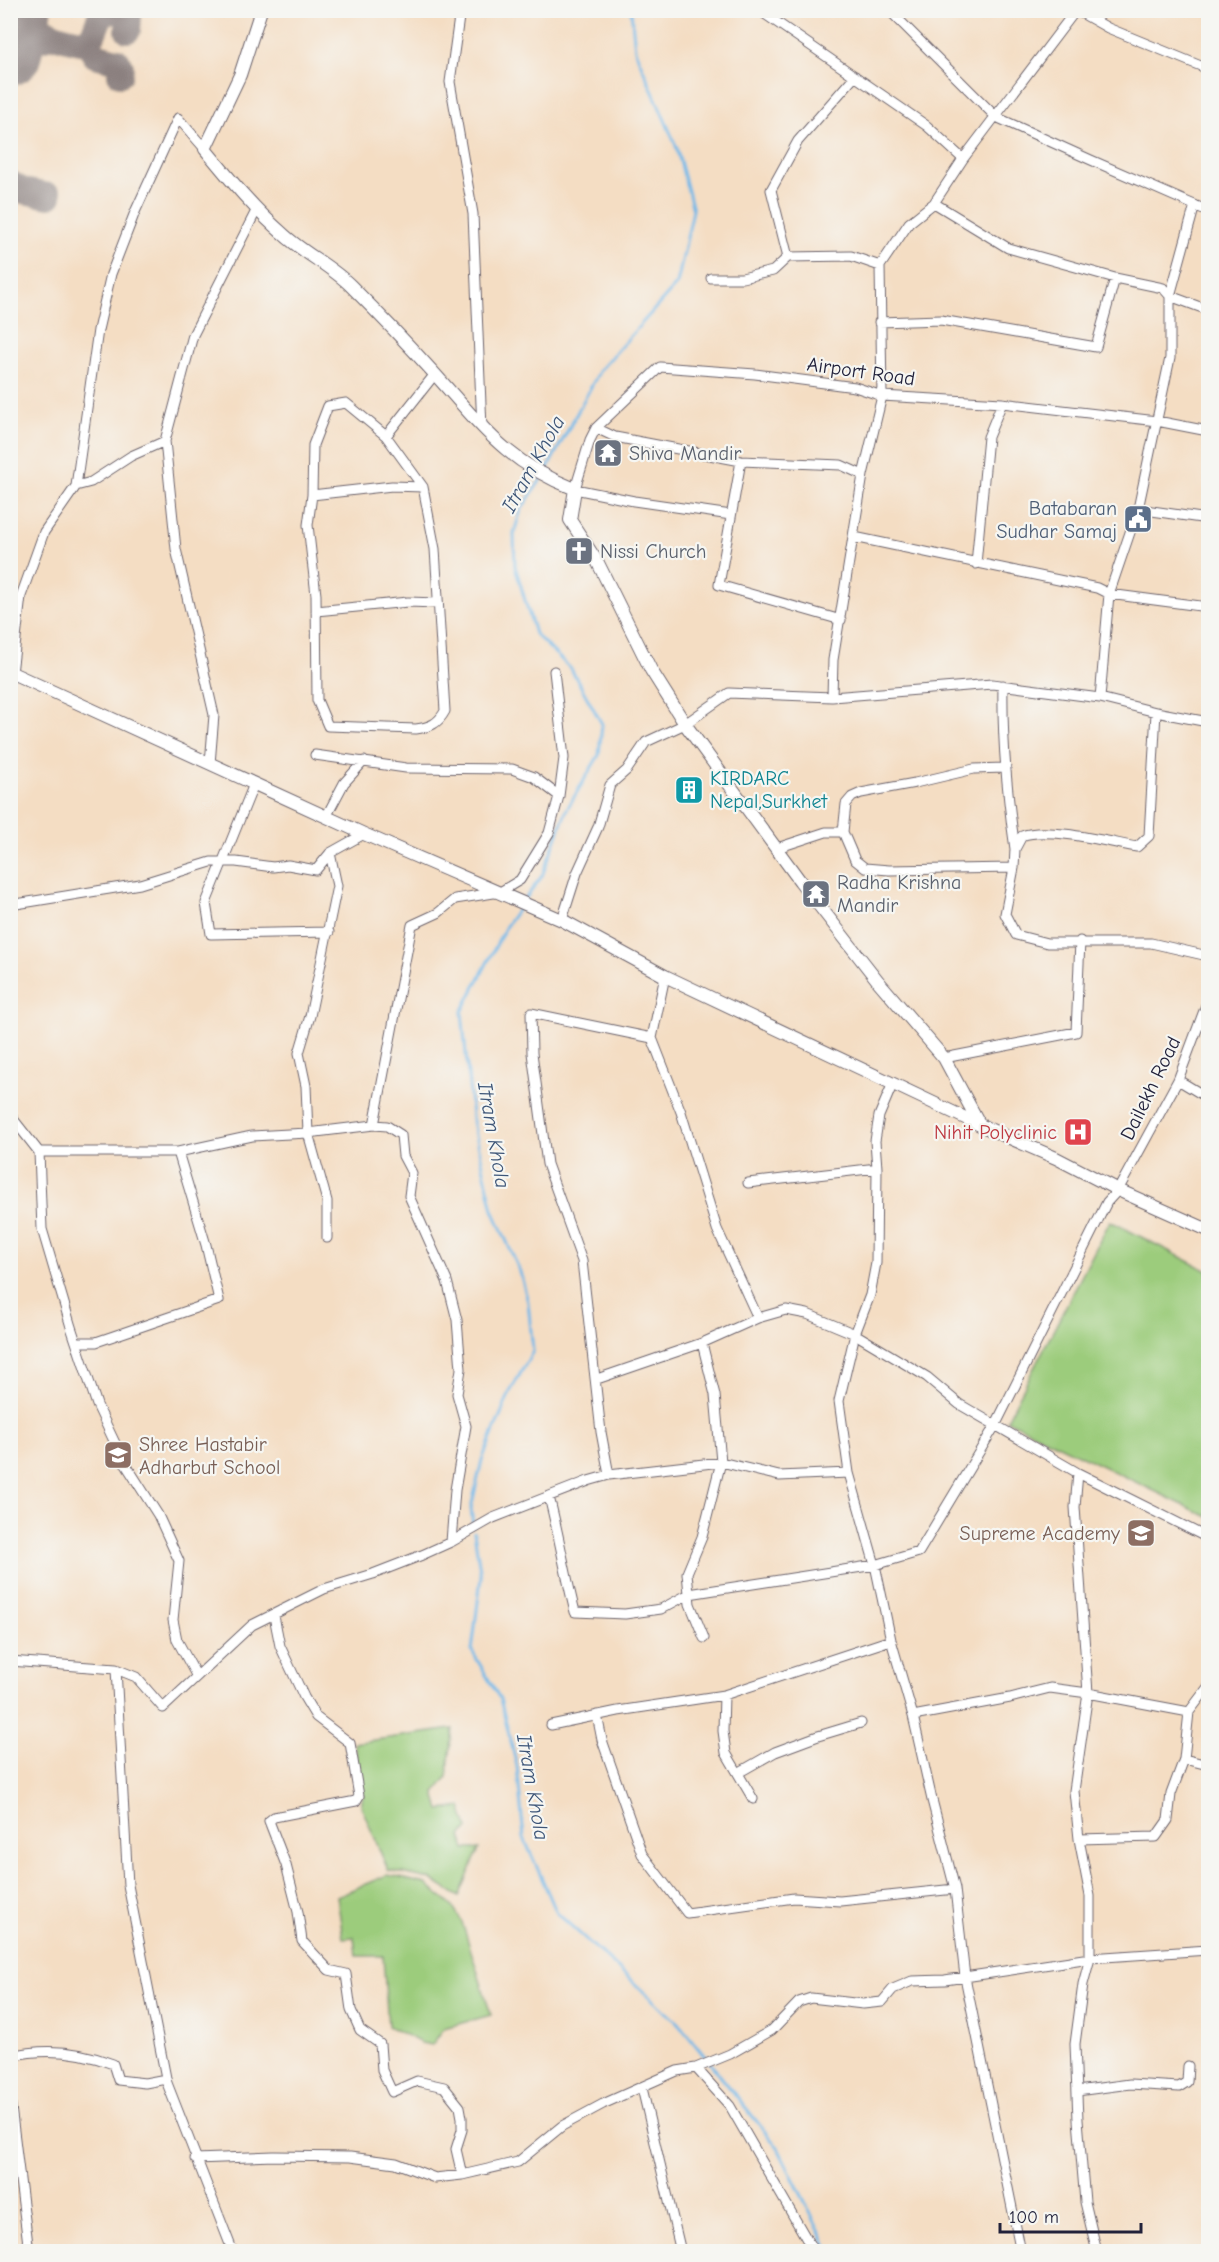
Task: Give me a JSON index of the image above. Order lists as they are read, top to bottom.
{
  "streets": {
    "street": ["Airport Road", "Dailekh Road"]
  },
  "water": ["Itram Khola"],
  "places": {
    "temple": ["Shiva Mandir", "Radha Krishna Mandir"],
    "public building": ["Batabaran Sudhar Samaj"],
    "church": ["Nissi Church"],
    "building": ["KIRDARC Nepal,Surkhet"],
    "hospital": ["Nihit Polyclinic"],
    "school or university": ["Shree Hastabir Adharbut School", "Supreme Academy"]
  },
  "scale_bar": "100 m"
}
